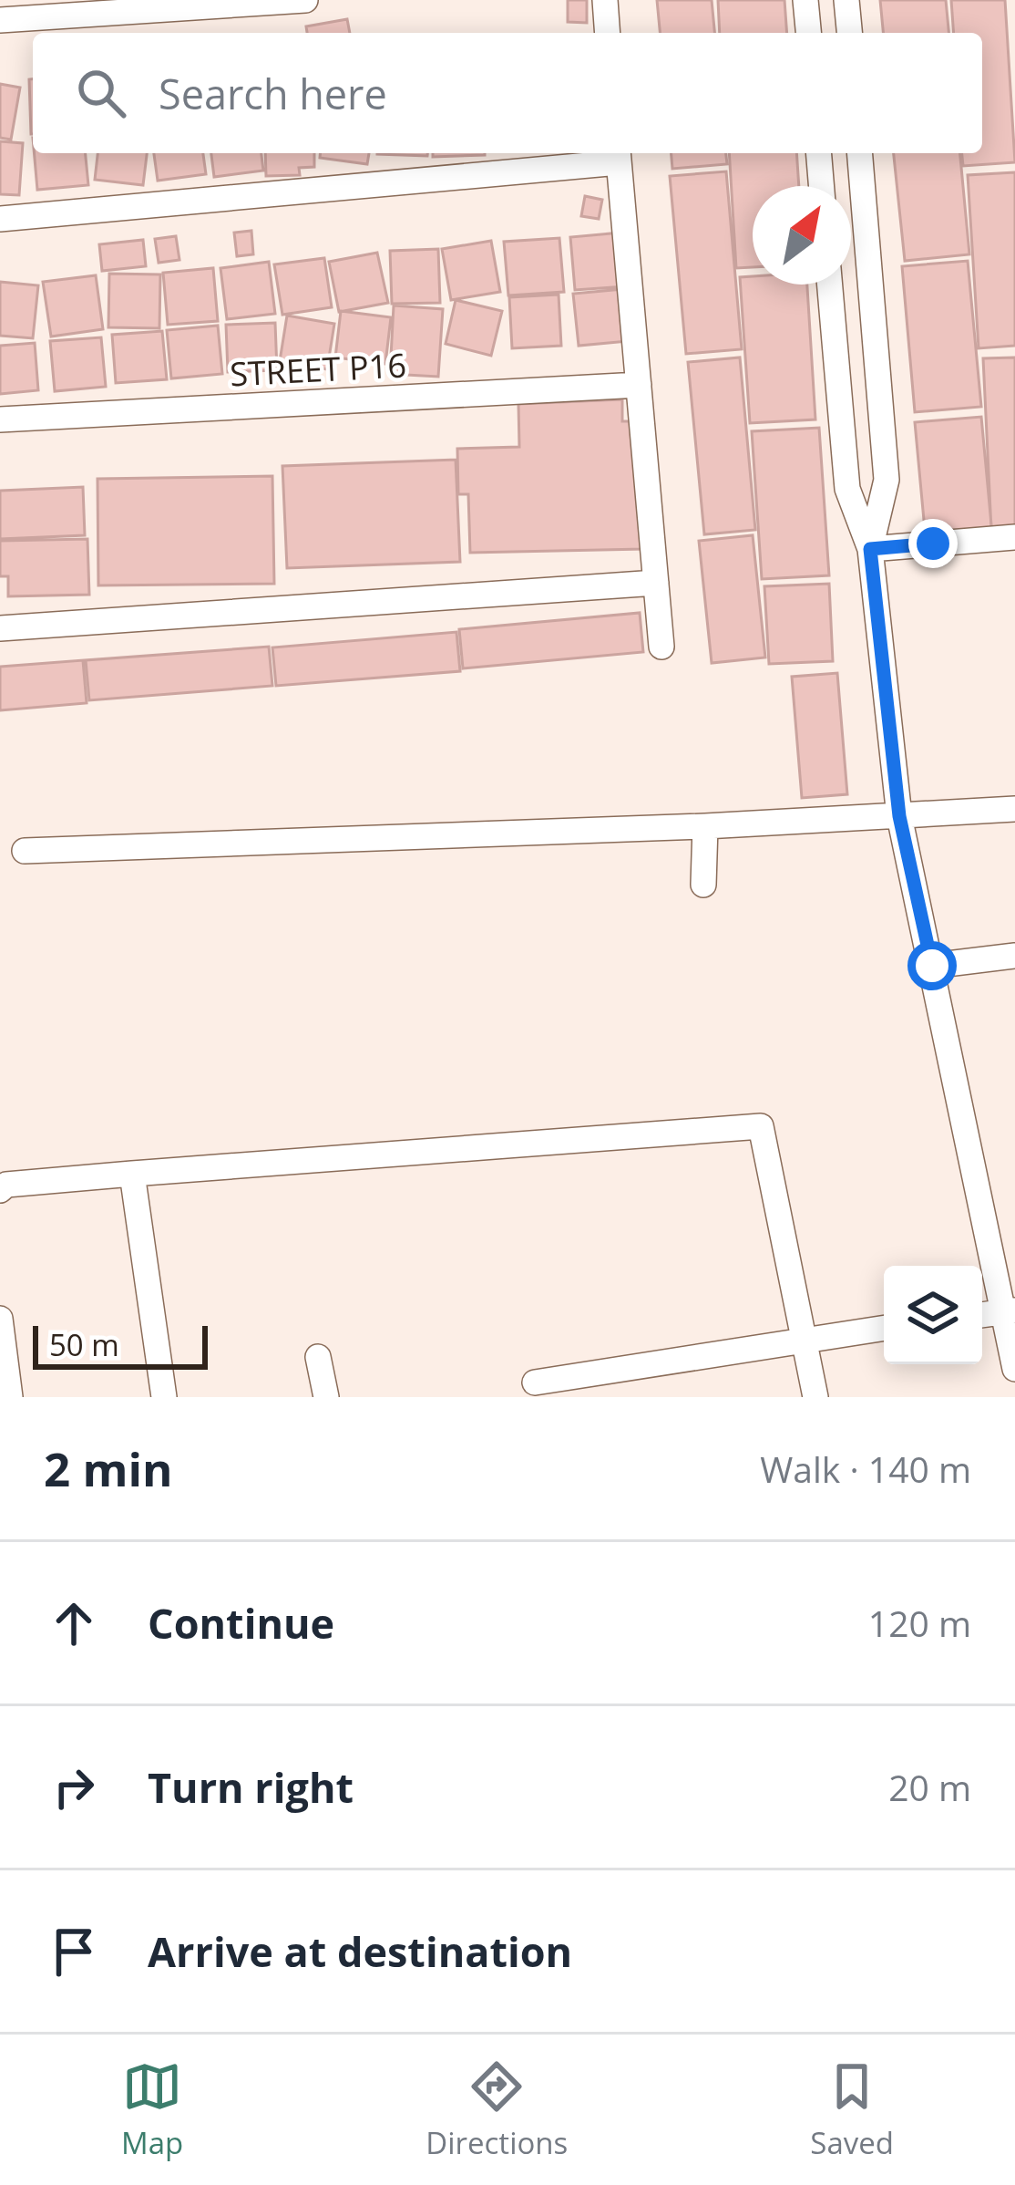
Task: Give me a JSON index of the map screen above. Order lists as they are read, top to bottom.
{
  "streets": {
    "street": ["STREET P16"]
  },
  "scale_bar": "50 m",
  "north": "top right",
  "page": {
    "search": "Search here",
    "scale": "50 m",
    "heading": ["2 min", "Walk · 140 m"],
    "list": [
      ["Continue", "120 m"],
      ["Turn right", "20 m"],
      "Arrive at destination"
    ],
    "nav": ["Map", "Directions", "Saved"]
  }
}
